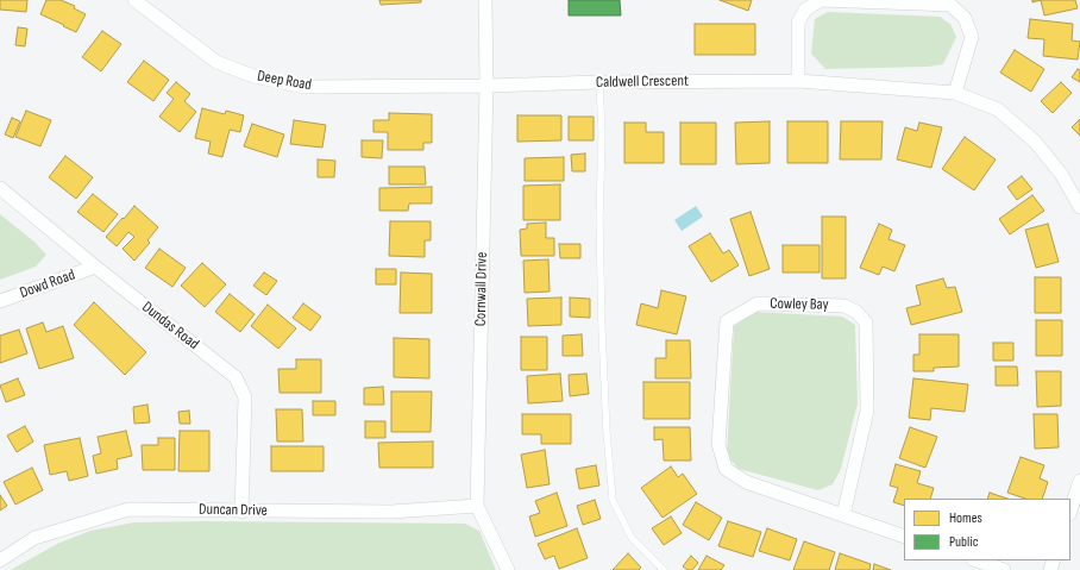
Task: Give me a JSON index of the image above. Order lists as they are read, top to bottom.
{
  "streets": {
    "street": [
      "Deep Road",
      "Caldwell Crescent",
      "Dowd Road",
      "Cornwall Drive",
      "Cowley Bay",
      "Dundas Road",
      "Duncan Drive"
    ]
  },
  "crossings": [
    ["Deep Road", "Caldwell Crescent"],
    ["Deep Road", "Cornwall Drive"],
    ["Caldwell Crescent", "Cornwall Drive"],
    ["Dowd Road", "Dundas Road"],
    ["Cornwall Drive", "Duncan Drive"],
    ["Dundas Road", "Duncan Drive"]
  ],
  "legend": ["Homes", "Public"]
}
